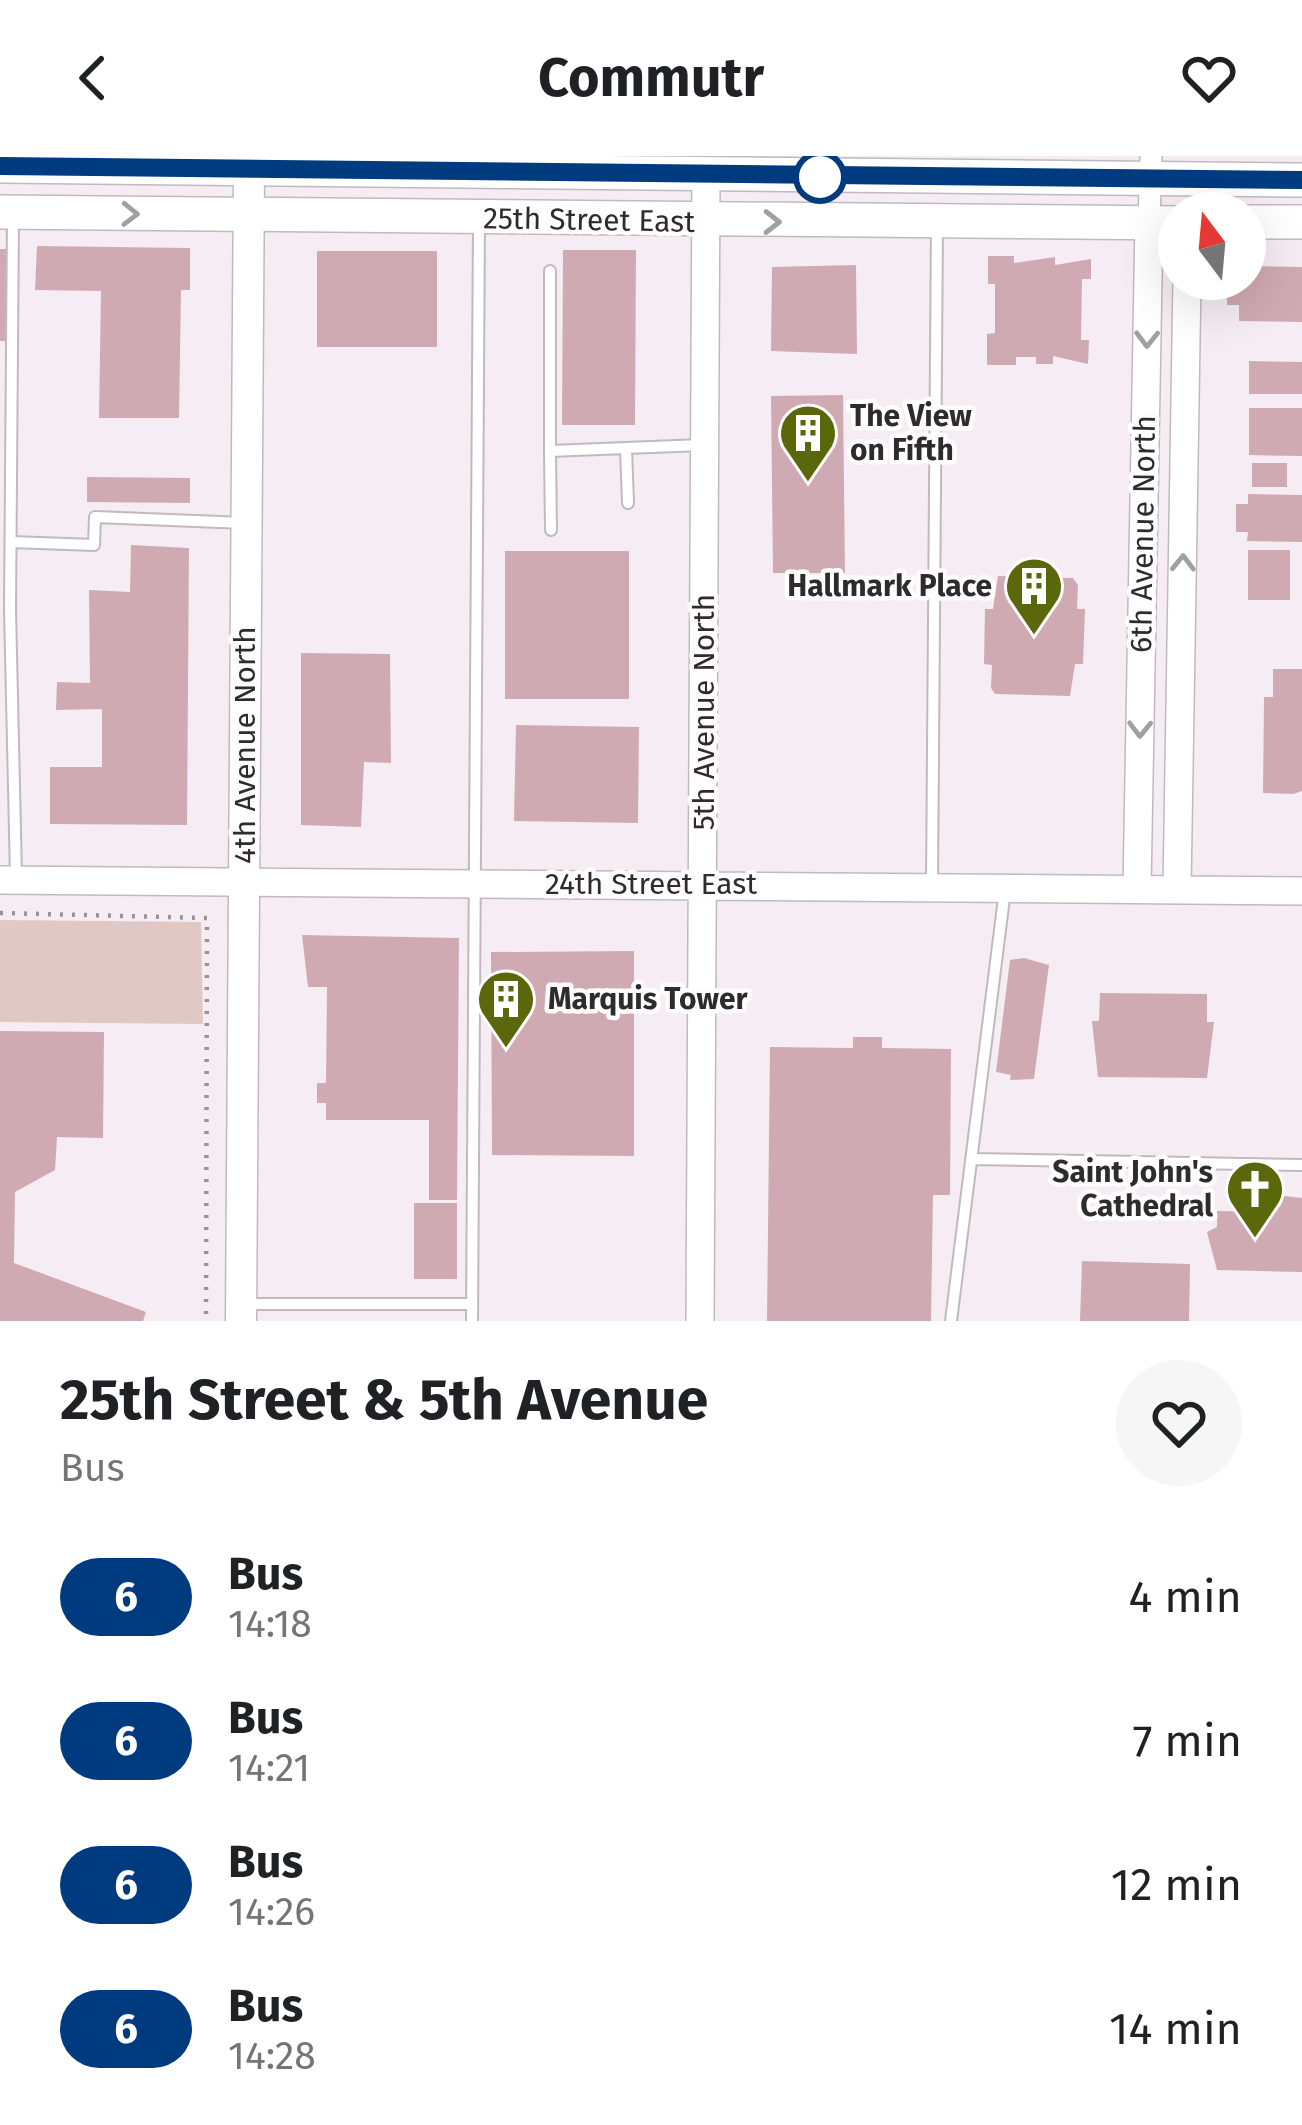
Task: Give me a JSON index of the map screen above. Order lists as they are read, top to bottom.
{
  "streets": {
    "main road": ["25th Street East", "4th Avenue North"],
    "street": ["6th Avenue North", "5th Avenue North", "24th Street East"]
  },
  "crossings": [
    ["25th Street East", "6th Avenue North"],
    ["25th Street East", "5th Avenue North"],
    ["25th Street East", "4th Avenue North"],
    ["6th Avenue North", "24th Street East"],
    ["5th Avenue North", "24th Street East"],
    ["4th Avenue North", "24th Street East"]
  ],
  "places": {
    "building": ["The View on Fifth", "Hallmark Place", "Marquis Tower"],
    "church": ["Saint John's Cathedral"]
  },
  "lines": ["bus line 6"],
  "north": "top",
  "page": {
    "header": "Commutr",
    "heading": ["25th Street & 5th Avenue", "Bus"],
    "list": [
      {
        "mark": "6",
        "name": "Bus",
        "note": "14:18",
        "value": "4 min"
      },
      {
        "mark": "6",
        "name": "Bus",
        "note": "14:21",
        "value": "7 min"
      },
      {
        "mark": "6",
        "name": "Bus",
        "note": "14:26",
        "value": "12 min"
      },
      {
        "mark": "6",
        "name": "Bus",
        "note": "14:28",
        "value": "14 min"
      }
    ]
  }
}
